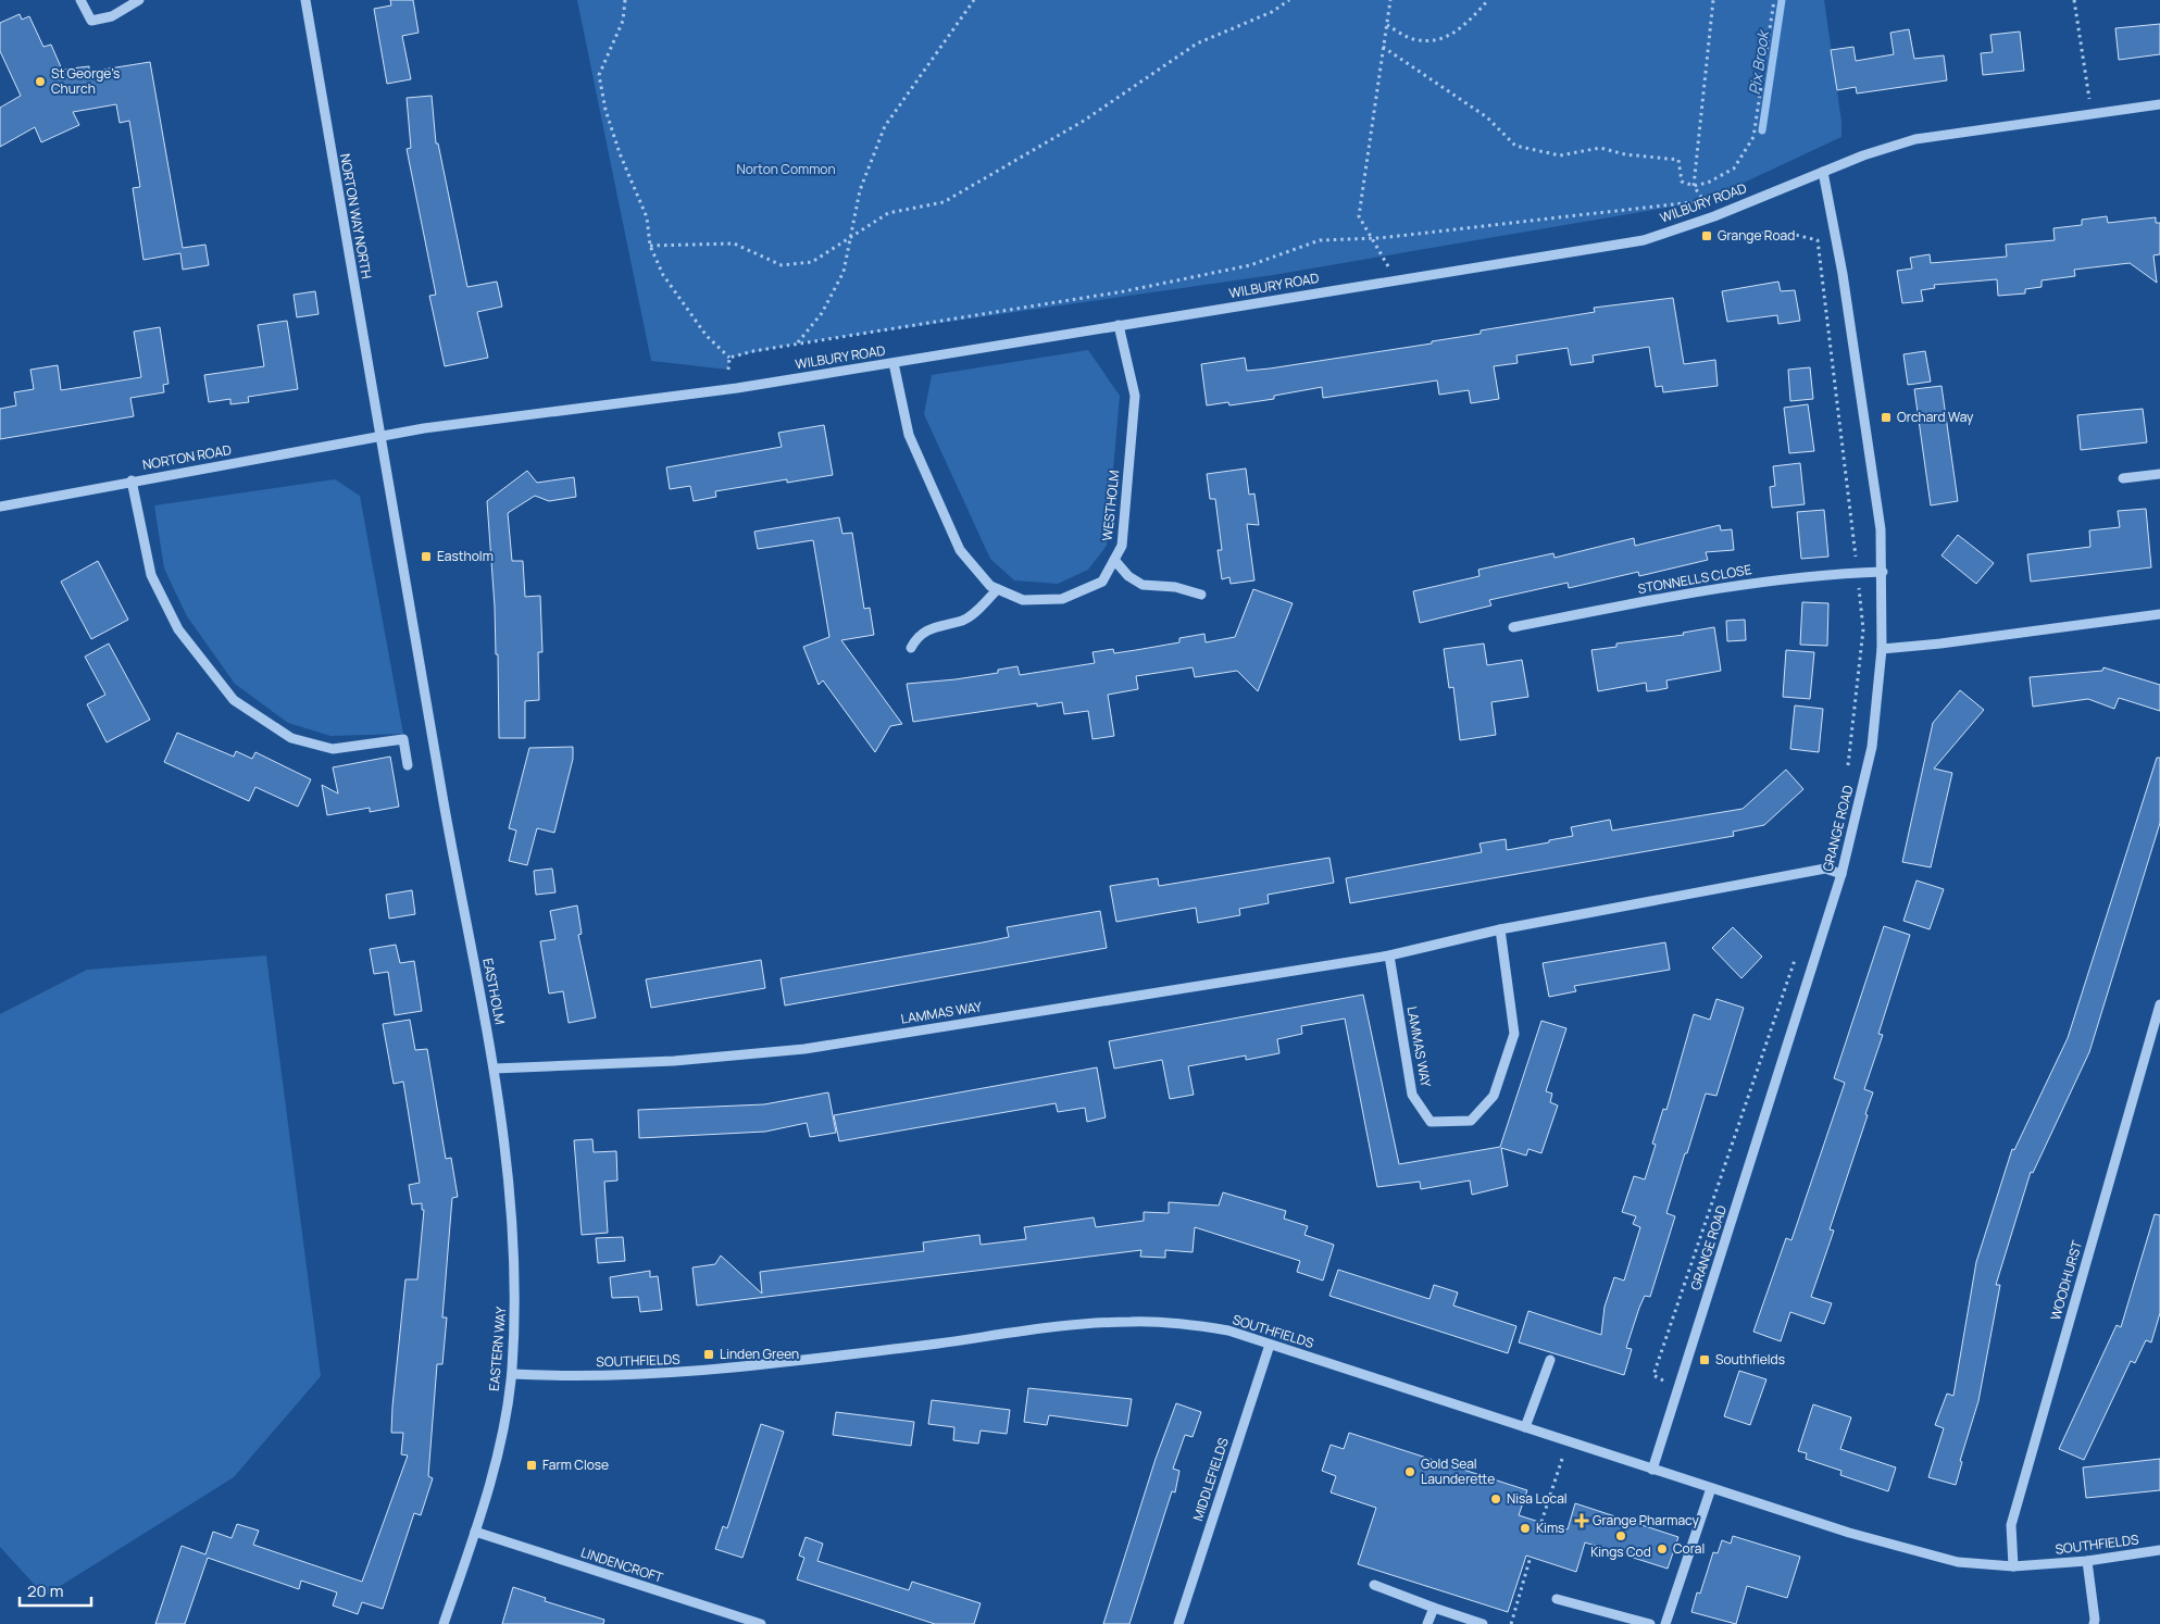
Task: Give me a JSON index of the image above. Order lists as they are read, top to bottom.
{
  "streets": {
    "street": [
      "WILBURY ROAD",
      "NORTON WAY NORTH",
      "NORTON ROAD",
      "WESTHOLM",
      "STONNELLS CLOSE",
      "GRANGE ROAD",
      "EASTHOLM",
      "LAMMAS WAY",
      "WOODHURST",
      "SOUTHFIELDS",
      "EASTERN WAY",
      "MIDDLEFIELDS",
      "LINDENCROFT"
    ]
  },
  "crossings": [
    ["WILBURY ROAD", "NORTON WAY NORTH"],
    ["WILBURY ROAD", "NORTON ROAD"],
    ["WILBURY ROAD", "WESTHOLM"],
    ["WILBURY ROAD", "GRANGE ROAD"],
    ["WILBURY ROAD", "EASTHOLM"],
    ["NORTON WAY NORTH", "NORTON ROAD"],
    ["NORTON WAY NORTH", "EASTHOLM"],
    ["NORTON ROAD", "EASTHOLM"],
    ["STONNELLS CLOSE", "GRANGE ROAD"],
    ["GRANGE ROAD", "LAMMAS WAY"],
    ["GRANGE ROAD", "SOUTHFIELDS"],
    ["EASTHOLM", "LAMMAS WAY"],
    ["EASTHOLM", "EASTERN WAY"],
    ["LAMMAS WAY", "EASTERN WAY"],
    ["WOODHURST", "SOUTHFIELDS"],
    ["SOUTHFIELDS", "EASTERN WAY"],
    ["SOUTHFIELDS", "MIDDLEFIELDS"],
    ["EASTERN WAY", "LINDENCROFT"]
  ],
  "water": ["Pix Brook"],
  "parks": ["Norton Common"],
  "places": {
    "other": [
      "St George's Church",
      "Gold Seal Launderette",
      "Nisa Local",
      "Kims",
      "Kings Cod",
      "Coral"
    ],
    "transit": [
      "Grange Road",
      "Orchard Way",
      "Eastholm",
      "Linden Green",
      "Southfields",
      "Farm Close"
    ],
    "health": ["Grange Pharmacy"]
  },
  "scale_bar": "20 m"
}
